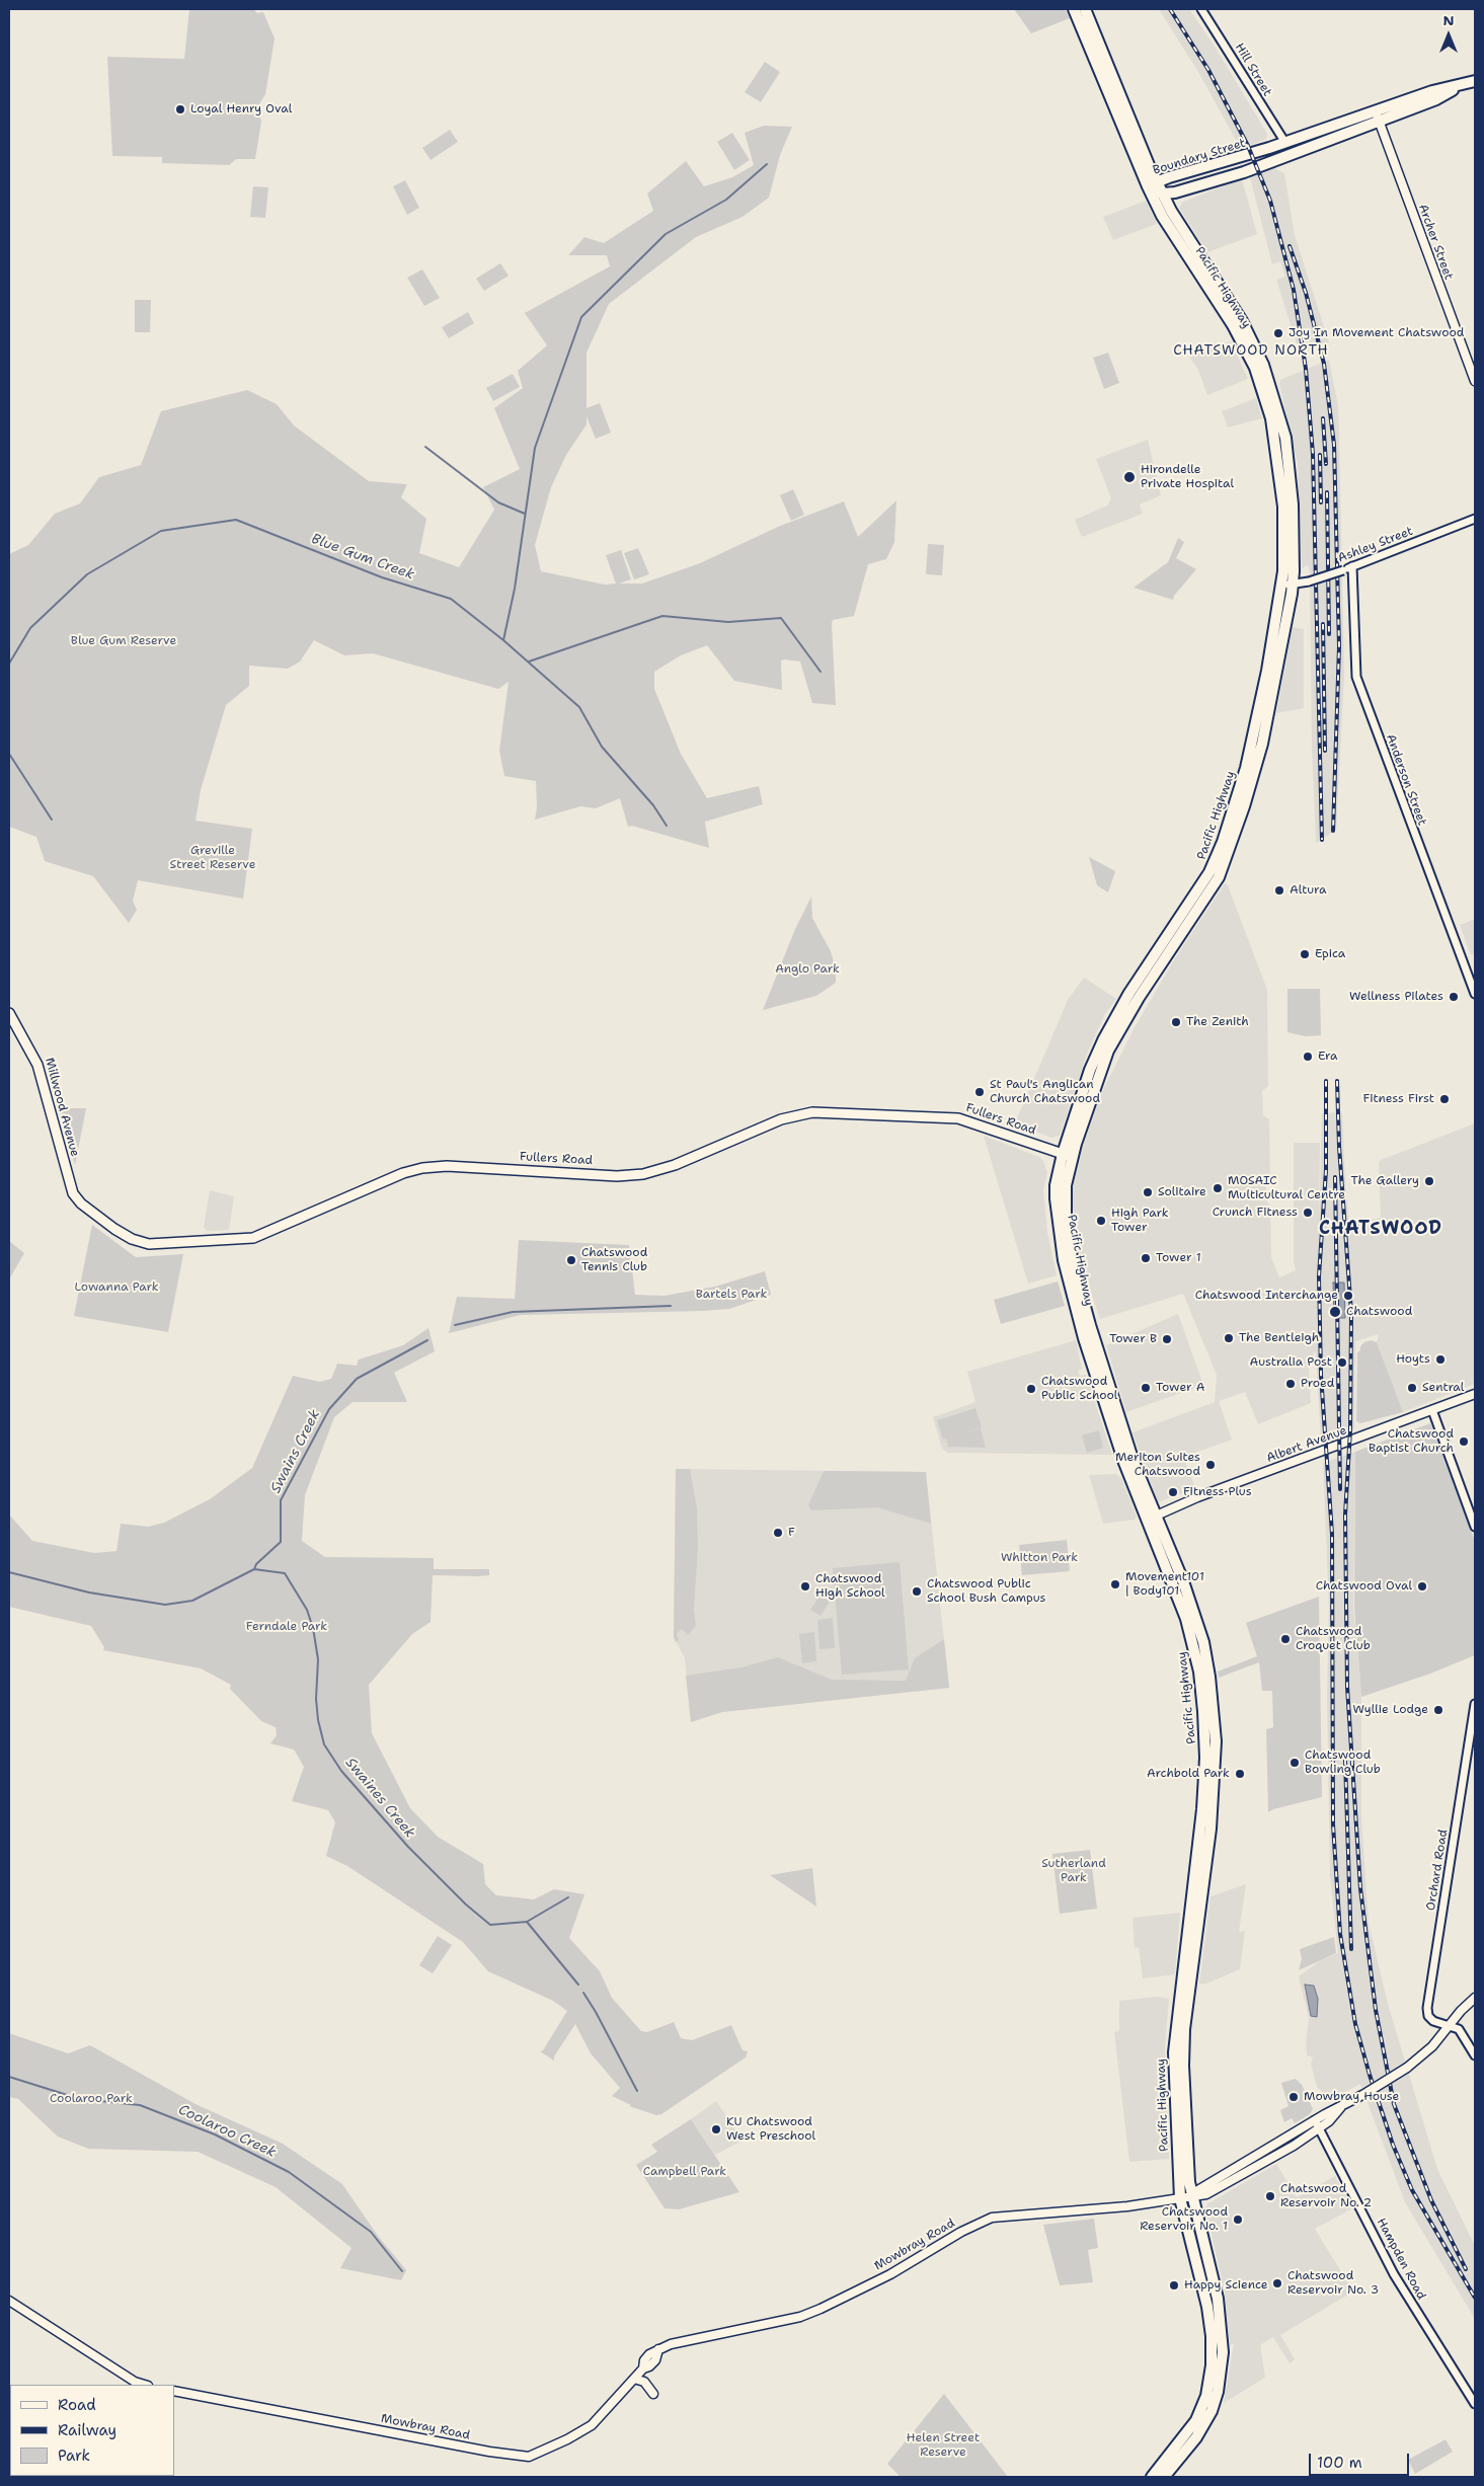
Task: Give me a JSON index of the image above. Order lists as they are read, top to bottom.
{
  "streets": {
    "highway": ["Boundary Street", "Pacific Highway"],
    "main road": [
      "Archer Street",
      "Millwood Avenue",
      "Fullers Road",
      "Albert Avenue",
      "Mowbray Road"
    ],
    "street": [
      "Hill Street",
      "Ashley Street",
      "Anderson Street",
      "Orchard Road",
      "Hampden Road"
    ]
  },
  "crossings": [
    ["Hill Street", "Boundary Street"],
    ["Boundary Street", "Archer Street"],
    ["Boundary Street", "Pacific Highway"],
    ["Pacific Highway", "Ashley Street"],
    ["Pacific Highway", "Fullers Road"],
    ["Pacific Highway", "Albert Avenue"],
    ["Pacific Highway", "Mowbray Road"],
    ["Ashley Street", "Anderson Street"],
    ["Millwood Avenue", "Fullers Road"],
    ["Orchard Road", "Mowbray Road"],
    ["Mowbray Road", "Hampden Road"]
  ],
  "districts": ["CHATSWOOD NORTH", "CHATSWOOD"],
  "water": [
    "Blue Gum Creek",
    "Swains Creek",
    "Swaines Creek",
    "Coolaroo Creek"
  ],
  "parks": [
    "Blue Gum Reserve",
    "Greville Street Reserve",
    "Anglo Park",
    "Lowanna Park",
    "Bartels Park",
    "Whitton Park",
    "Ferndale Park",
    "Sutherland Park",
    "Coolaroo Park",
    "Campbell Park",
    "Helen Street Reserve"
  ],
  "places": [
    "Loyal Henry Oval",
    "Joy In Movement Chatswood",
    "Hirondelle Private Hospital",
    "Altura",
    "Epica",
    "Wellness Pilates",
    "The Zenith",
    "Era",
    "St Paul's Anglican Church Chatswood",
    "Fitness First",
    "The Gallery",
    "MOSAIC Multicultural Centre",
    "Solitaire",
    "Crunch Fitness",
    "High Park Tower",
    "Tower 1",
    "Chatswood Tennis Club",
    "Chatswood Interchange",
    "Chatswood",
    "The Bentleigh",
    "Tower B",
    "Hoyts",
    "Australia Post",
    "Proed",
    "Tower A",
    "Sentral",
    "Chatswood Public School",
    "Chatswood Baptist Church",
    "Meriton Suites Chatswood",
    "Fitness Plus",
    "F",
    "Movement101 | Body101",
    "Chatswood High School",
    "Chatswood Oval",
    "Chatswood Public School Bush Campus",
    "Chatswood Croquet Club",
    "Wyllie Lodge",
    "Chatswood Bowling Club",
    "Archbold Park",
    "Mowbray House",
    "KU Chatswood West Preschool",
    "Chatswood Reservoir No. 2",
    "Chatswood Reservoir No. 1",
    "Chatswood Reservoir No. 3",
    "Happy Science"
  ],
  "legend": ["Road", "Railway", "Park"],
  "scale_bar": "100 m",
  "north": "top"
}
